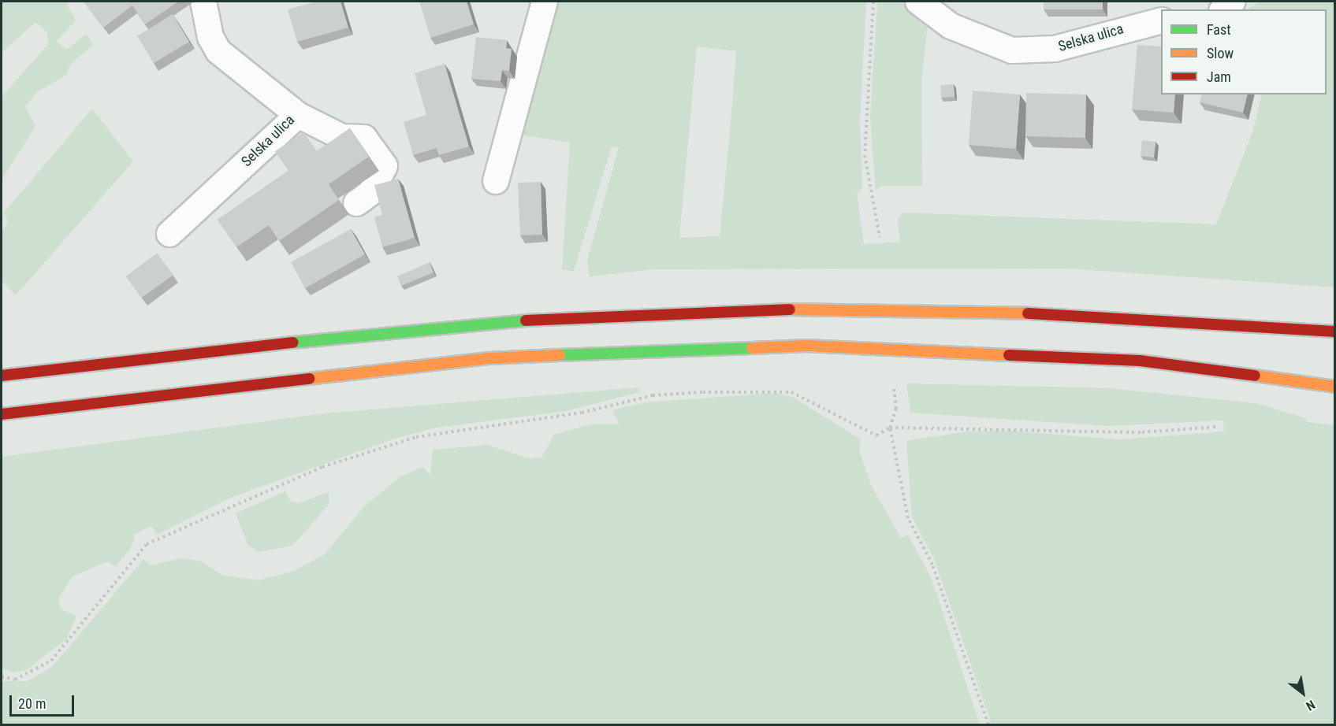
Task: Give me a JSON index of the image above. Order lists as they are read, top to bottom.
{
  "streets": {
    "street": ["Selska ulica"]
  },
  "legend": ["Fast", "Slow", "Jam"],
  "scale_bar": "20 m",
  "north": "bottom right"
}
